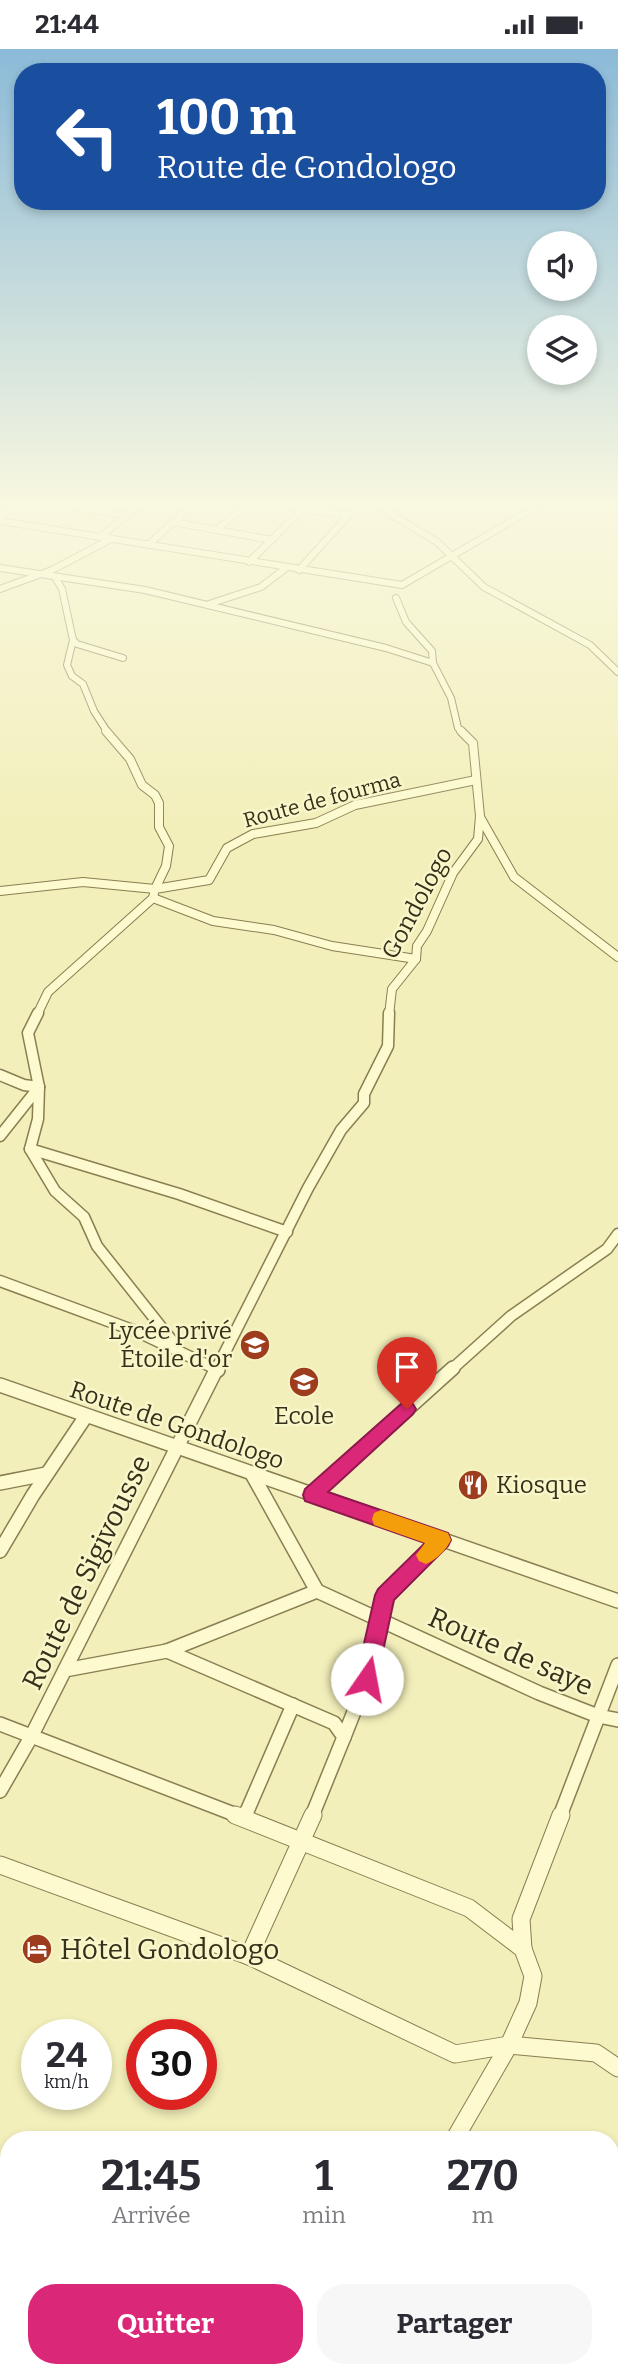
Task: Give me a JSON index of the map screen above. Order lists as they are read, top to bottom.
{
  "streets": {
    "street": [
      "Route de fourma",
      "Gondologo",
      "Route de Gondologo",
      "Route de Sigivousse",
      "Route de saye"
    ]
  },
  "crossings": [
    ["Route de fourma", "Gondologo"],
    ["Gondologo", "Route de Gondologo"],
    ["Gondologo", "Route de Sigivousse"],
    ["Route de Gondologo", "Route de Sigivousse"]
  ],
  "places": {
    "school or university": ["Lycée privé Étoile d'or", "Ecole"],
    "restaurant": ["Kiosque"],
    "hotel": ["Hôtel Gondologo"]
  },
  "page": {
    "status": "21:44",
    "turn": ["100 m", "Route de Gondologo"],
    "speed": "24 km/h",
    "limit": "30",
    "eta": [
      "21:45",
      "Arrivée",
      "1",
      "min",
      "270",
      "m"
    ],
    "buttons": ["Quitter", "Partager"]
  }
}
